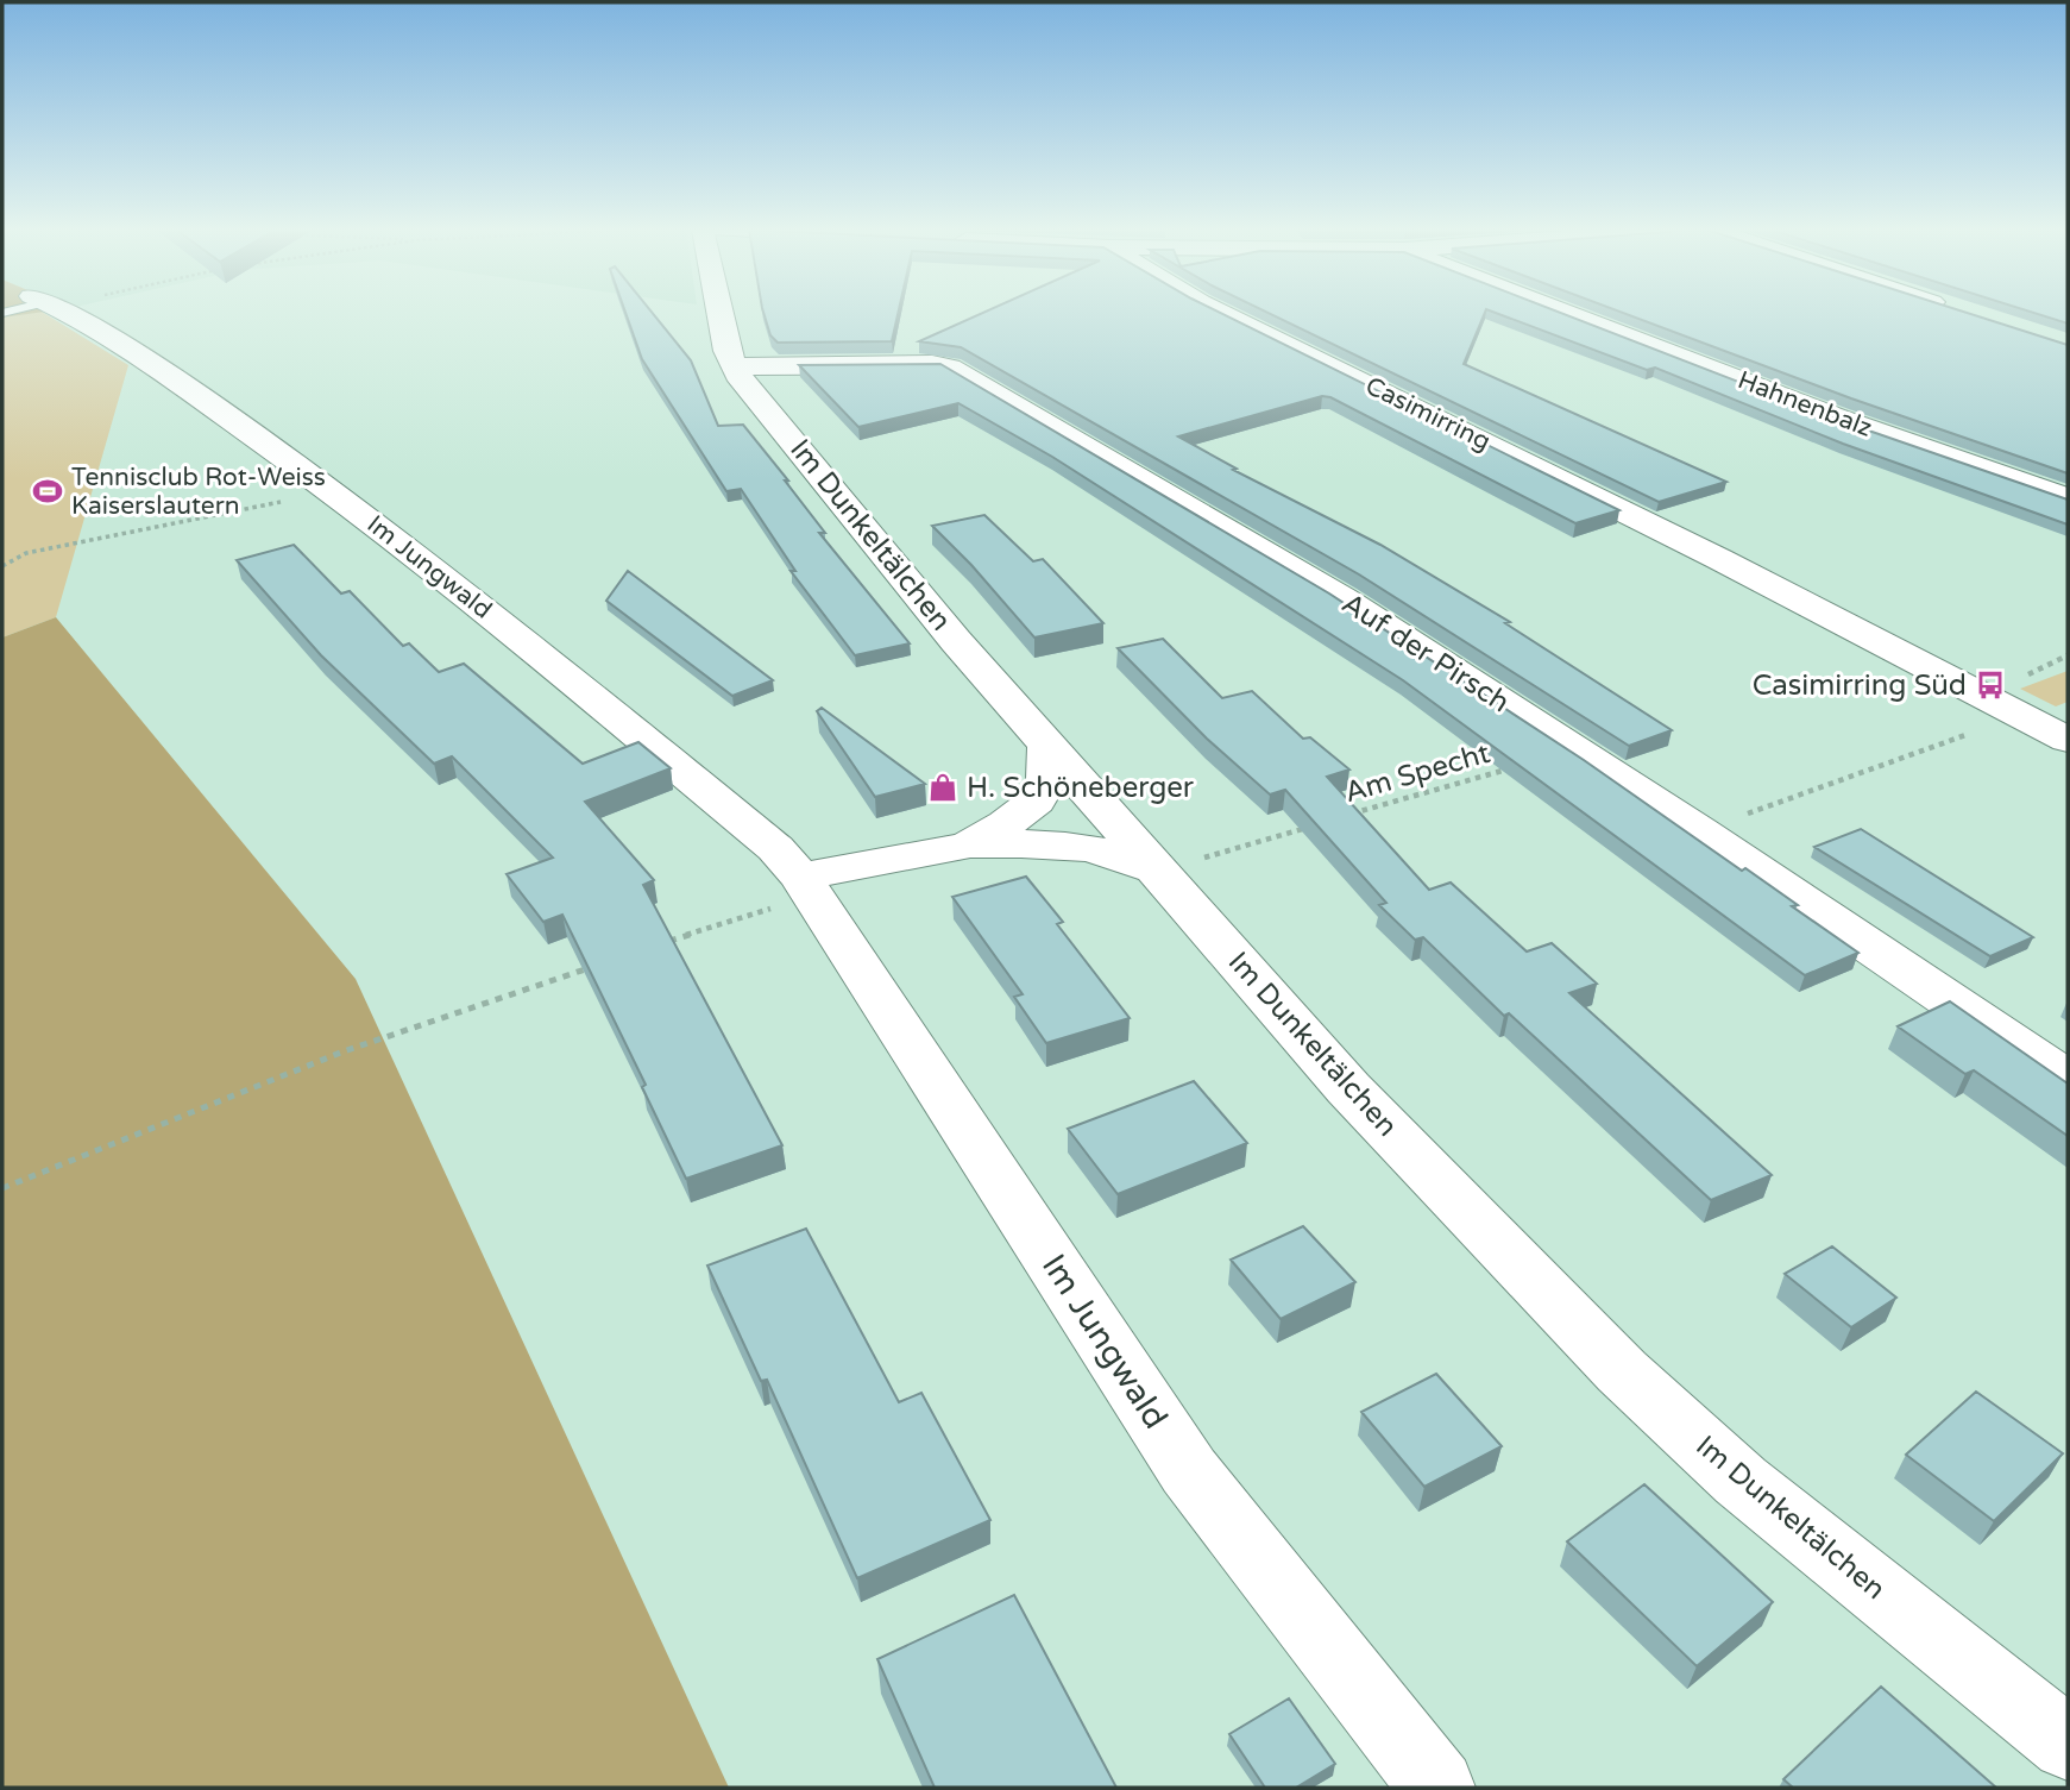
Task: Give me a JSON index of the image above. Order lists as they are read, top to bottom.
{
  "streets": {
    "street": [
      "Hahnenbalz",
      "Casimirring",
      "Im Dunkeltälchen",
      "Im Jungwald",
      "Auf der Pirsch"
    ],
    "path": ["Am Specht"]
  },
  "crossings": [
    ["Im Dunkeltälchen", "Auf der Pirsch"],
    ["Im Dunkeltälchen", "Am Specht"]
  ],
  "places": {
    "sports": ["Tennisclub Rot-Weiss Kaiserslautern"],
    "bus stop": ["Casimirring Süd"],
    "shop": ["H. Schöneberger"]
  }
}
